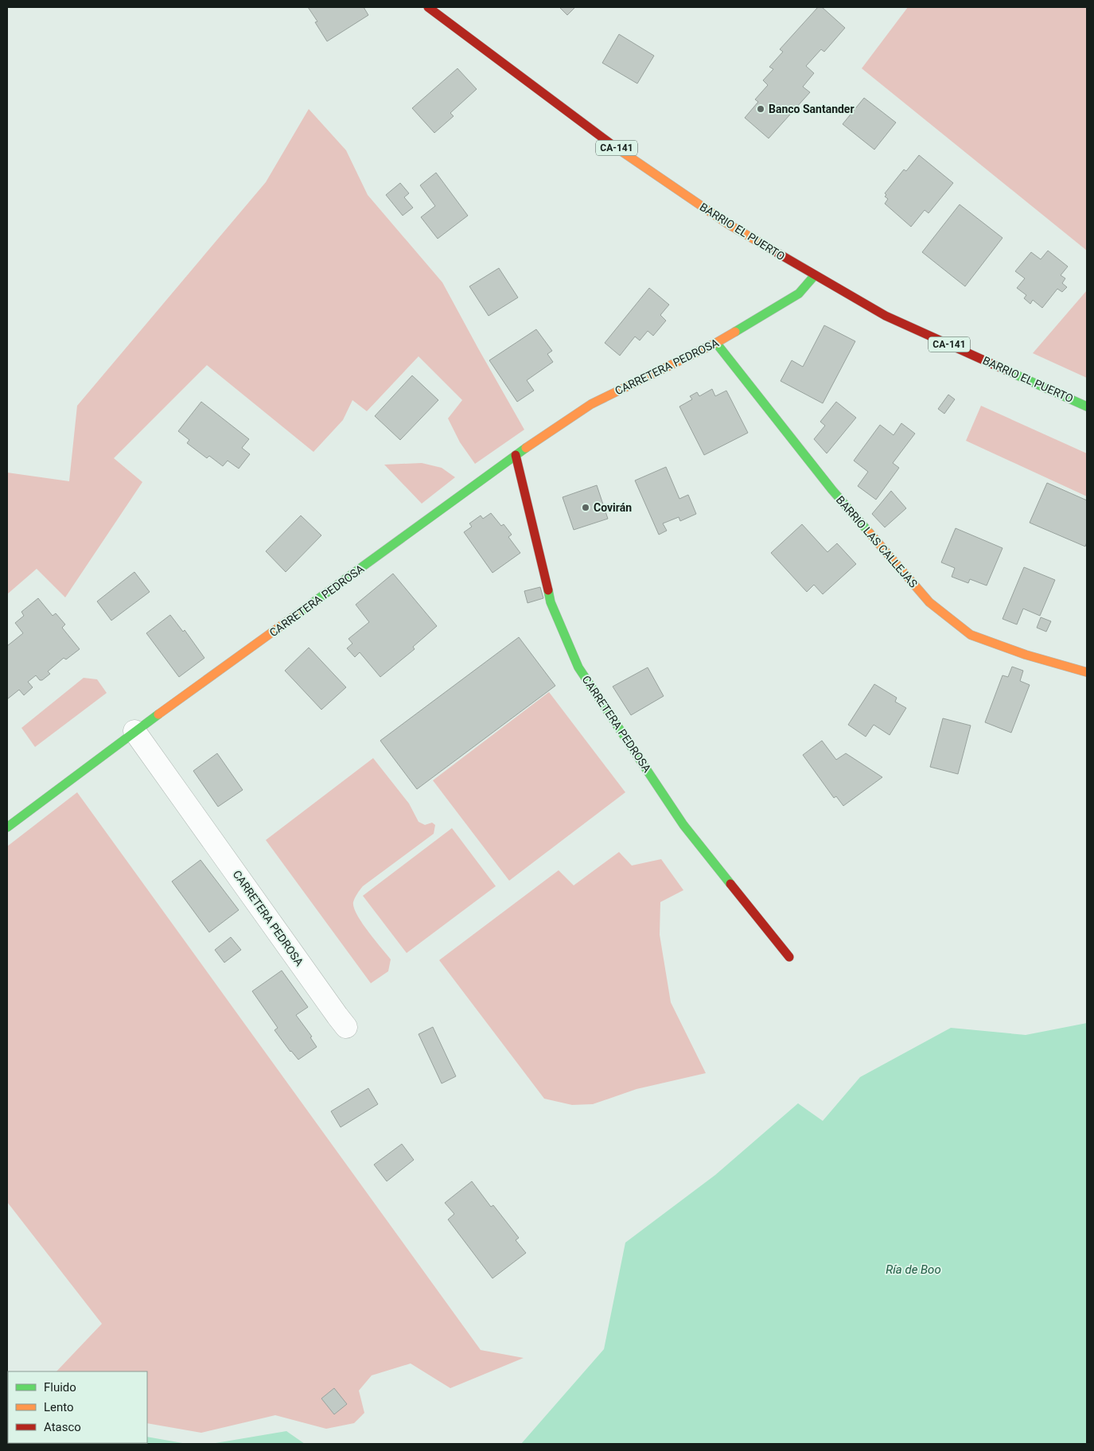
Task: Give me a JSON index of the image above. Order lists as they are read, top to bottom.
{
  "streets": {
    "street": [
      "CA-141",
      "BARRIO EL PUERTO",
      "CARRETERA PEDROSA",
      "BARRIO LAS CALLEJAS"
    ]
  },
  "crossings": [
    ["BARRIO EL PUERTO", "CARRETERA PEDROSA"],
    ["CARRETERA PEDROSA", "BARRIO LAS CALLEJAS"]
  ],
  "water": ["Ría de Boo"],
  "places": ["Banco Santander", "Covirán"],
  "legend": ["Fluido", "Lento", "Atasco"]
}
